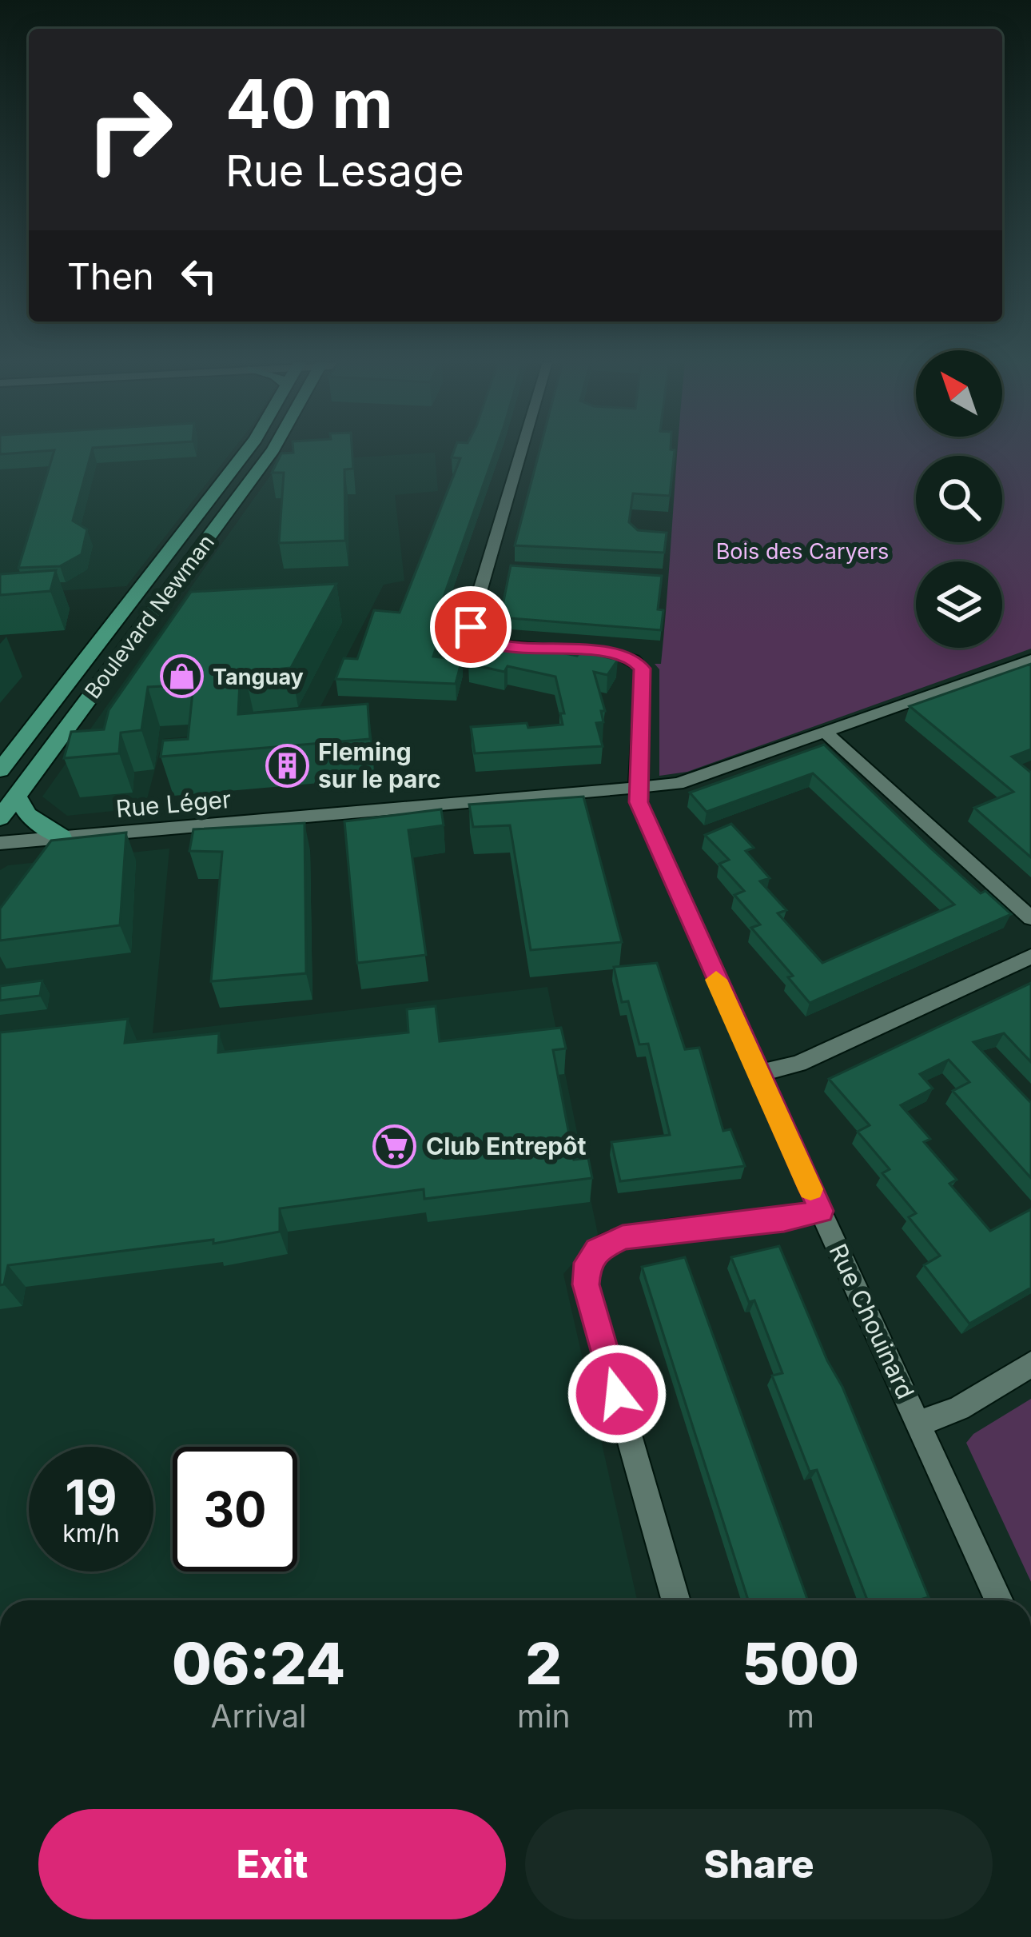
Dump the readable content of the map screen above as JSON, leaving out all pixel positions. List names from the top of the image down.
{
  "streets": {
    "main road": ["Boulevard Newman"],
    "street": ["Rue Léger", "Rue Chouinard"]
  },
  "crossings": [
    ["Rue Léger", "Rue Chouinard"]
  ],
  "parks": ["Bois des Caryers"],
  "places": {
    "shop": ["Tanguay"],
    "building": ["Fleming sur le parc"],
    "supermarket": ["Club Entrepôt"]
  },
  "north": "top left",
  "page": {
    "turn": ["40 m", "Rue Lesage"],
    "then": "Then",
    "speed": "19 km/h",
    "limit": "30",
    "eta": [
      "06:24",
      "Arrival",
      "2",
      "min",
      "500",
      "m"
    ],
    "buttons": ["Exit", "Share"]
  }
}
